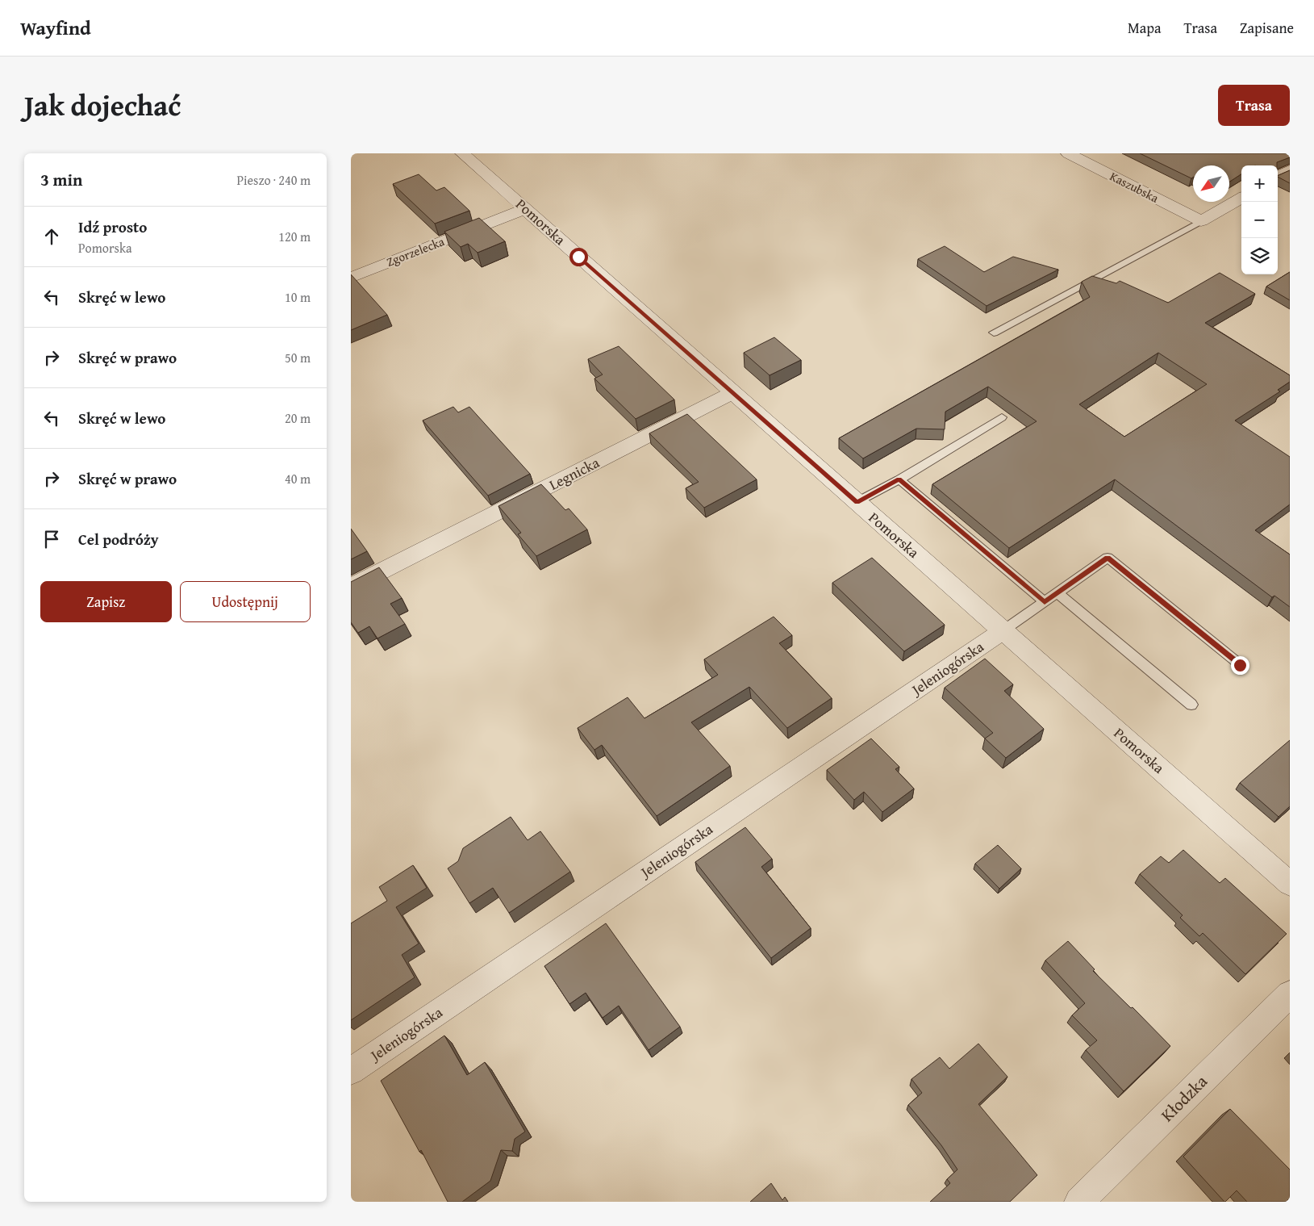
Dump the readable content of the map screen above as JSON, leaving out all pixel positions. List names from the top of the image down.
{
  "streets": {
    "street": [
      "Kaszubska",
      "Pomorska",
      "Zgorzelecka",
      "Legnicka",
      "Jeleniogórska",
      "Kłodzka"
    ]
  },
  "crossings": [
    ["Pomorska", "Zgorzelecka"],
    ["Pomorska", "Legnicka"],
    ["Pomorska", "Jeleniogórska"]
  ],
  "north": "bottom left",
  "page": {
    "header": "Wayfind",
    "nav": ["Mapa", "Trasa", "Zapisane"],
    "title": "Jak dojechać",
    "buttons": [
      "Trasa",
      ["Zapisz", "Udostępnij"]
    ],
    "heading": ["3 min", "Pieszo · 240 m"],
    "map_buttons": ["+", "−"],
    "list": [
      ["Idź prosto", "Pomorska", "120 m"],
      ["Skręć w lewo", "10 m"],
      ["Skręć w prawo", "50 m"],
      ["Skręć w lewo", "20 m"],
      ["Skręć w prawo", "40 m"],
      "Cel podróży"
    ]
  }
}
